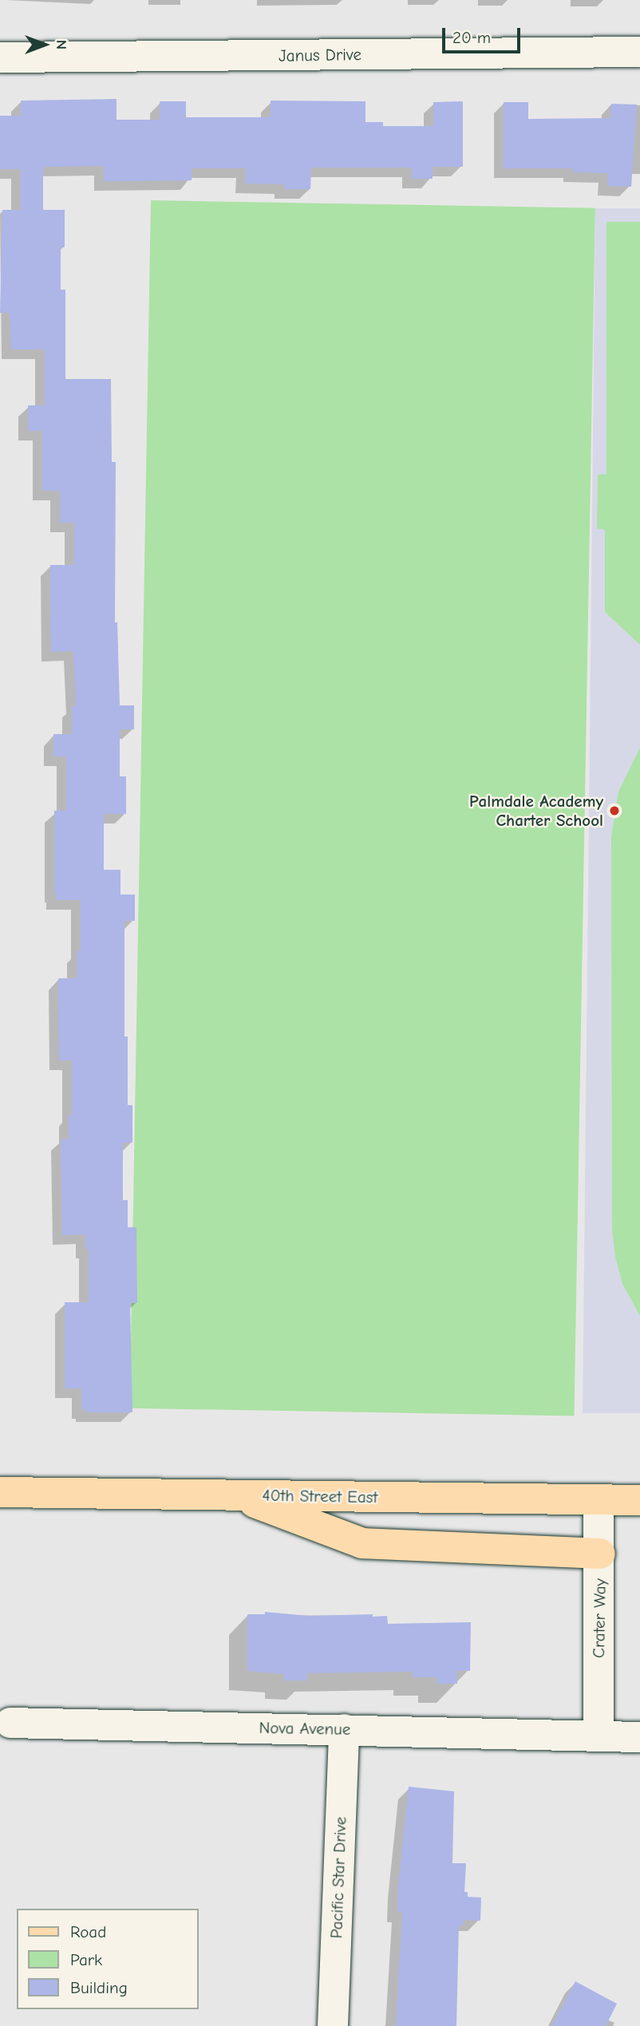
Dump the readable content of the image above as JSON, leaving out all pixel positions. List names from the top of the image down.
{
  "streets": {
    "main road": ["40th Street East"],
    "street": [
      "Janus Drive",
      "Crater Way",
      "Nova Avenue",
      "Pacific Star Drive"
    ]
  },
  "crossings": [
    ["40th Street East", "Crater Way"],
    ["Crater Way", "Nova Avenue"],
    ["Nova Avenue", "Pacific Star Drive"]
  ],
  "places": ["Palmdale Academy Charter School"],
  "legend": ["Road", "Park", "Building"],
  "scale_bar": "20 m",
  "north": "right"
}
